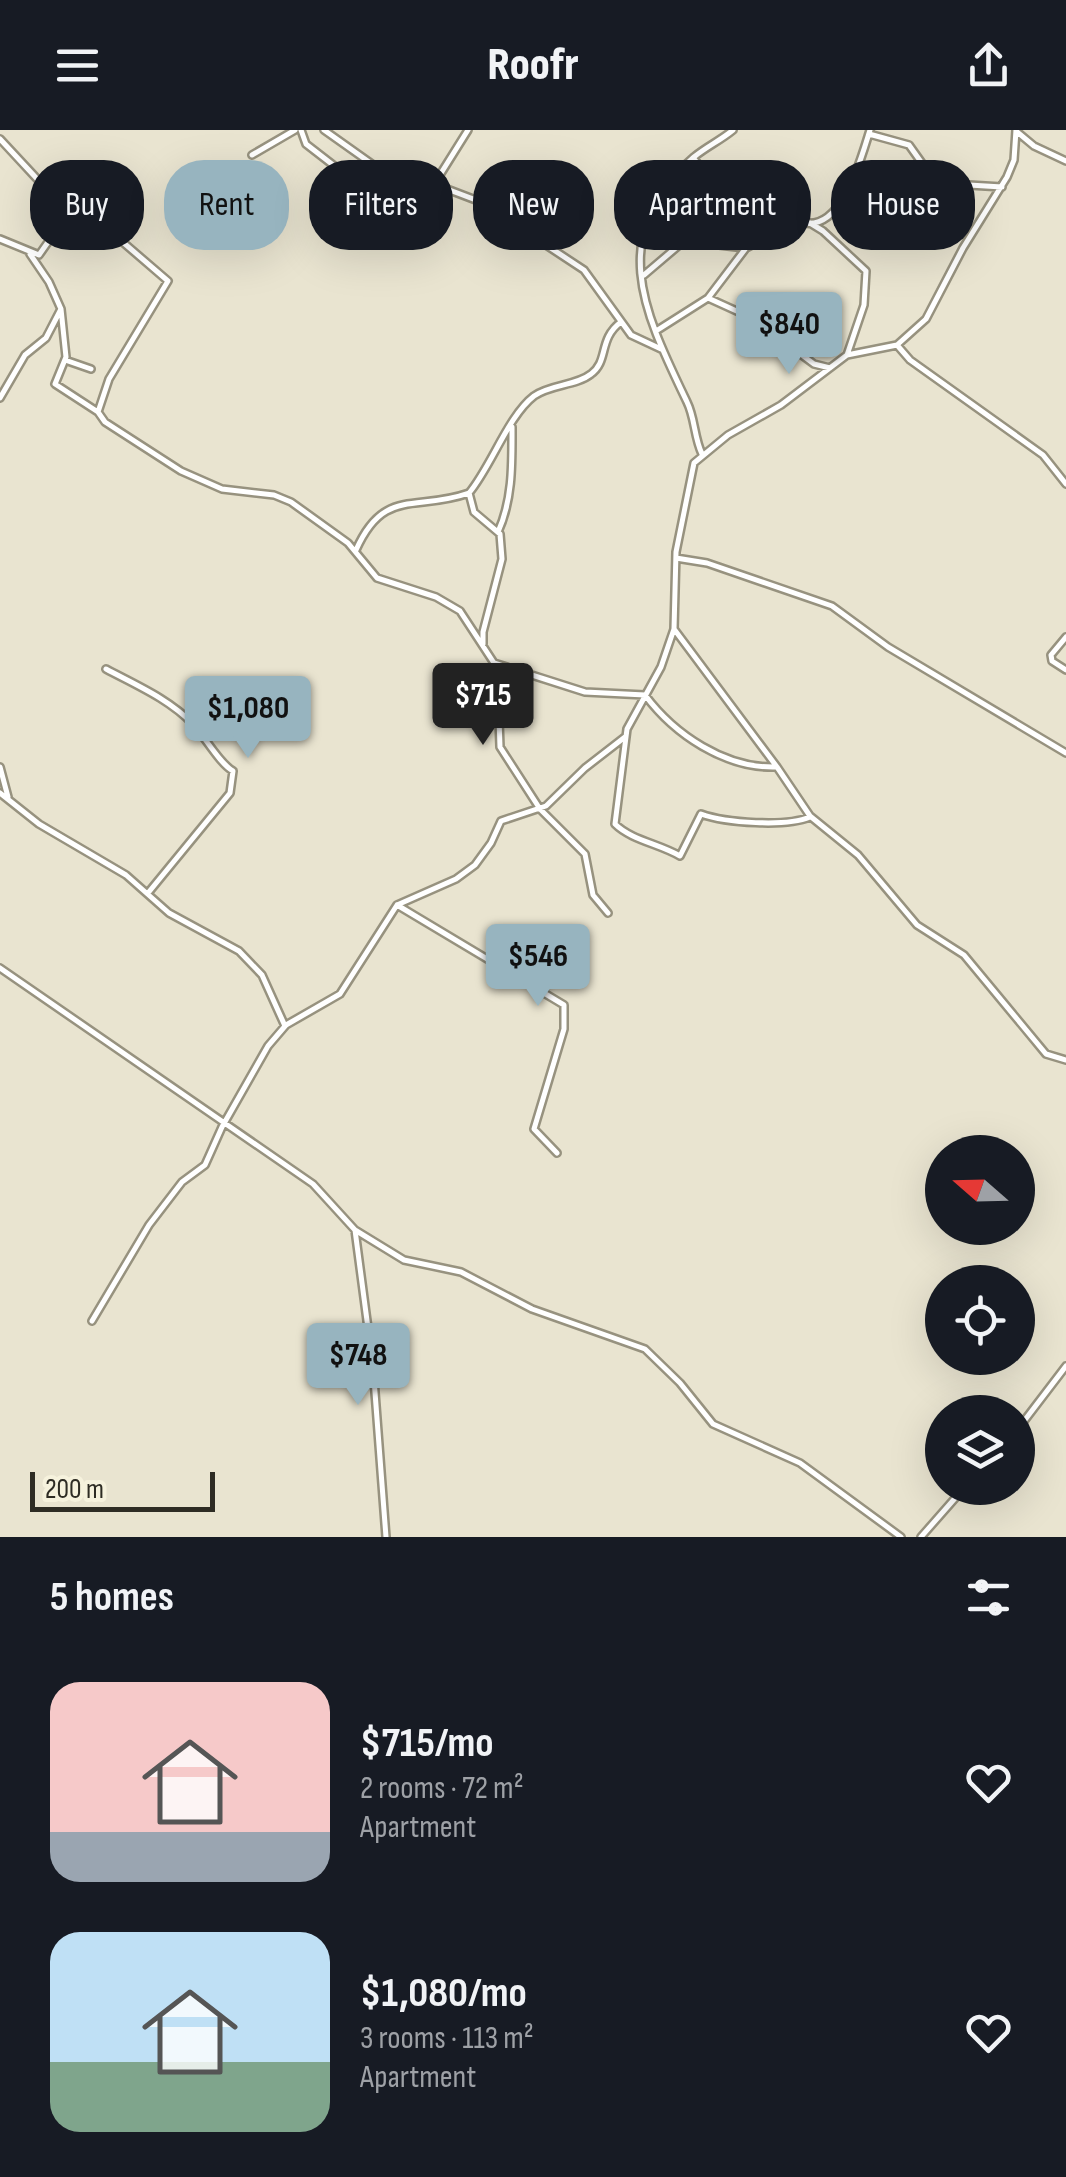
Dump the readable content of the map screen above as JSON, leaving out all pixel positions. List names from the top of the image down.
{
  "scale_bar": "200 m",
  "north": "left",
  "page": {
    "header": "Roofr",
    "chip": [
      "Buy",
      "Rent",
      "Filters",
      "New",
      "Apartment",
      "House"
    ],
    "price": [
      "$840",
      "$715",
      "$1,080",
      "$546",
      "$748"
    ],
    "scale": "200 m",
    "heading": "5 homes",
    "list": [
      {
        "name": "$715/mo",
        "note": "2 rooms · 72 m² · Apartment"
      },
      {
        "name": "$1,080/mo",
        "note": "3 rooms · 113 m² · Apartment"
      }
    ]
  }
}
